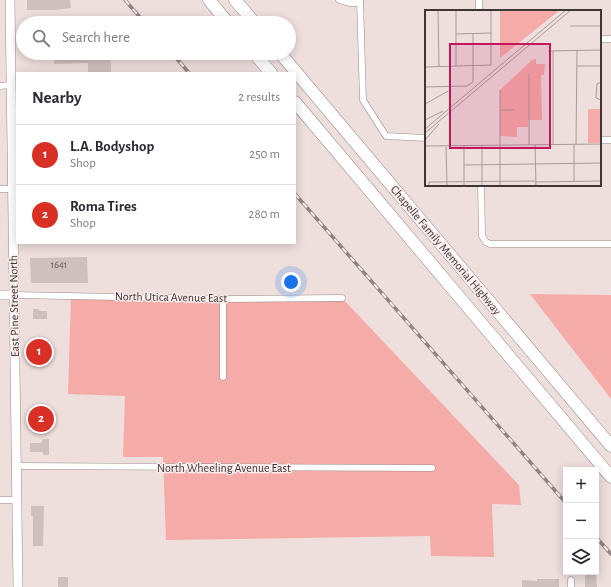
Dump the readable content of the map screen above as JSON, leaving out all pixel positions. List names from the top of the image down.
{
  "streets": {
    "highway": ["Chapelle Family Memorial Highway"],
    "main road": ["North Utica Avenue East", "East Pine Street North"],
    "street": ["North Wheeling Avenue East"]
  },
  "crossings": [
    ["North Utica Avenue East", "East Pine Street North"],
    ["East Pine Street North", "North Wheeling Avenue East"]
  ],
  "house_numbers": ["1641"],
  "page": {
    "search": "Search here",
    "heading": ["Nearby", "2 results"],
    "list": [
      {
        "mark": "1",
        "name": "L.A. Bodyshop",
        "note": "Shop",
        "value": "250 m"
      },
      {
        "mark": "2",
        "name": "Roma Tires",
        "note": "Shop",
        "value": "280 m"
      }
    ],
    "pins": ["1", "2"],
    "map_buttons": ["+", "−"]
  }
}
